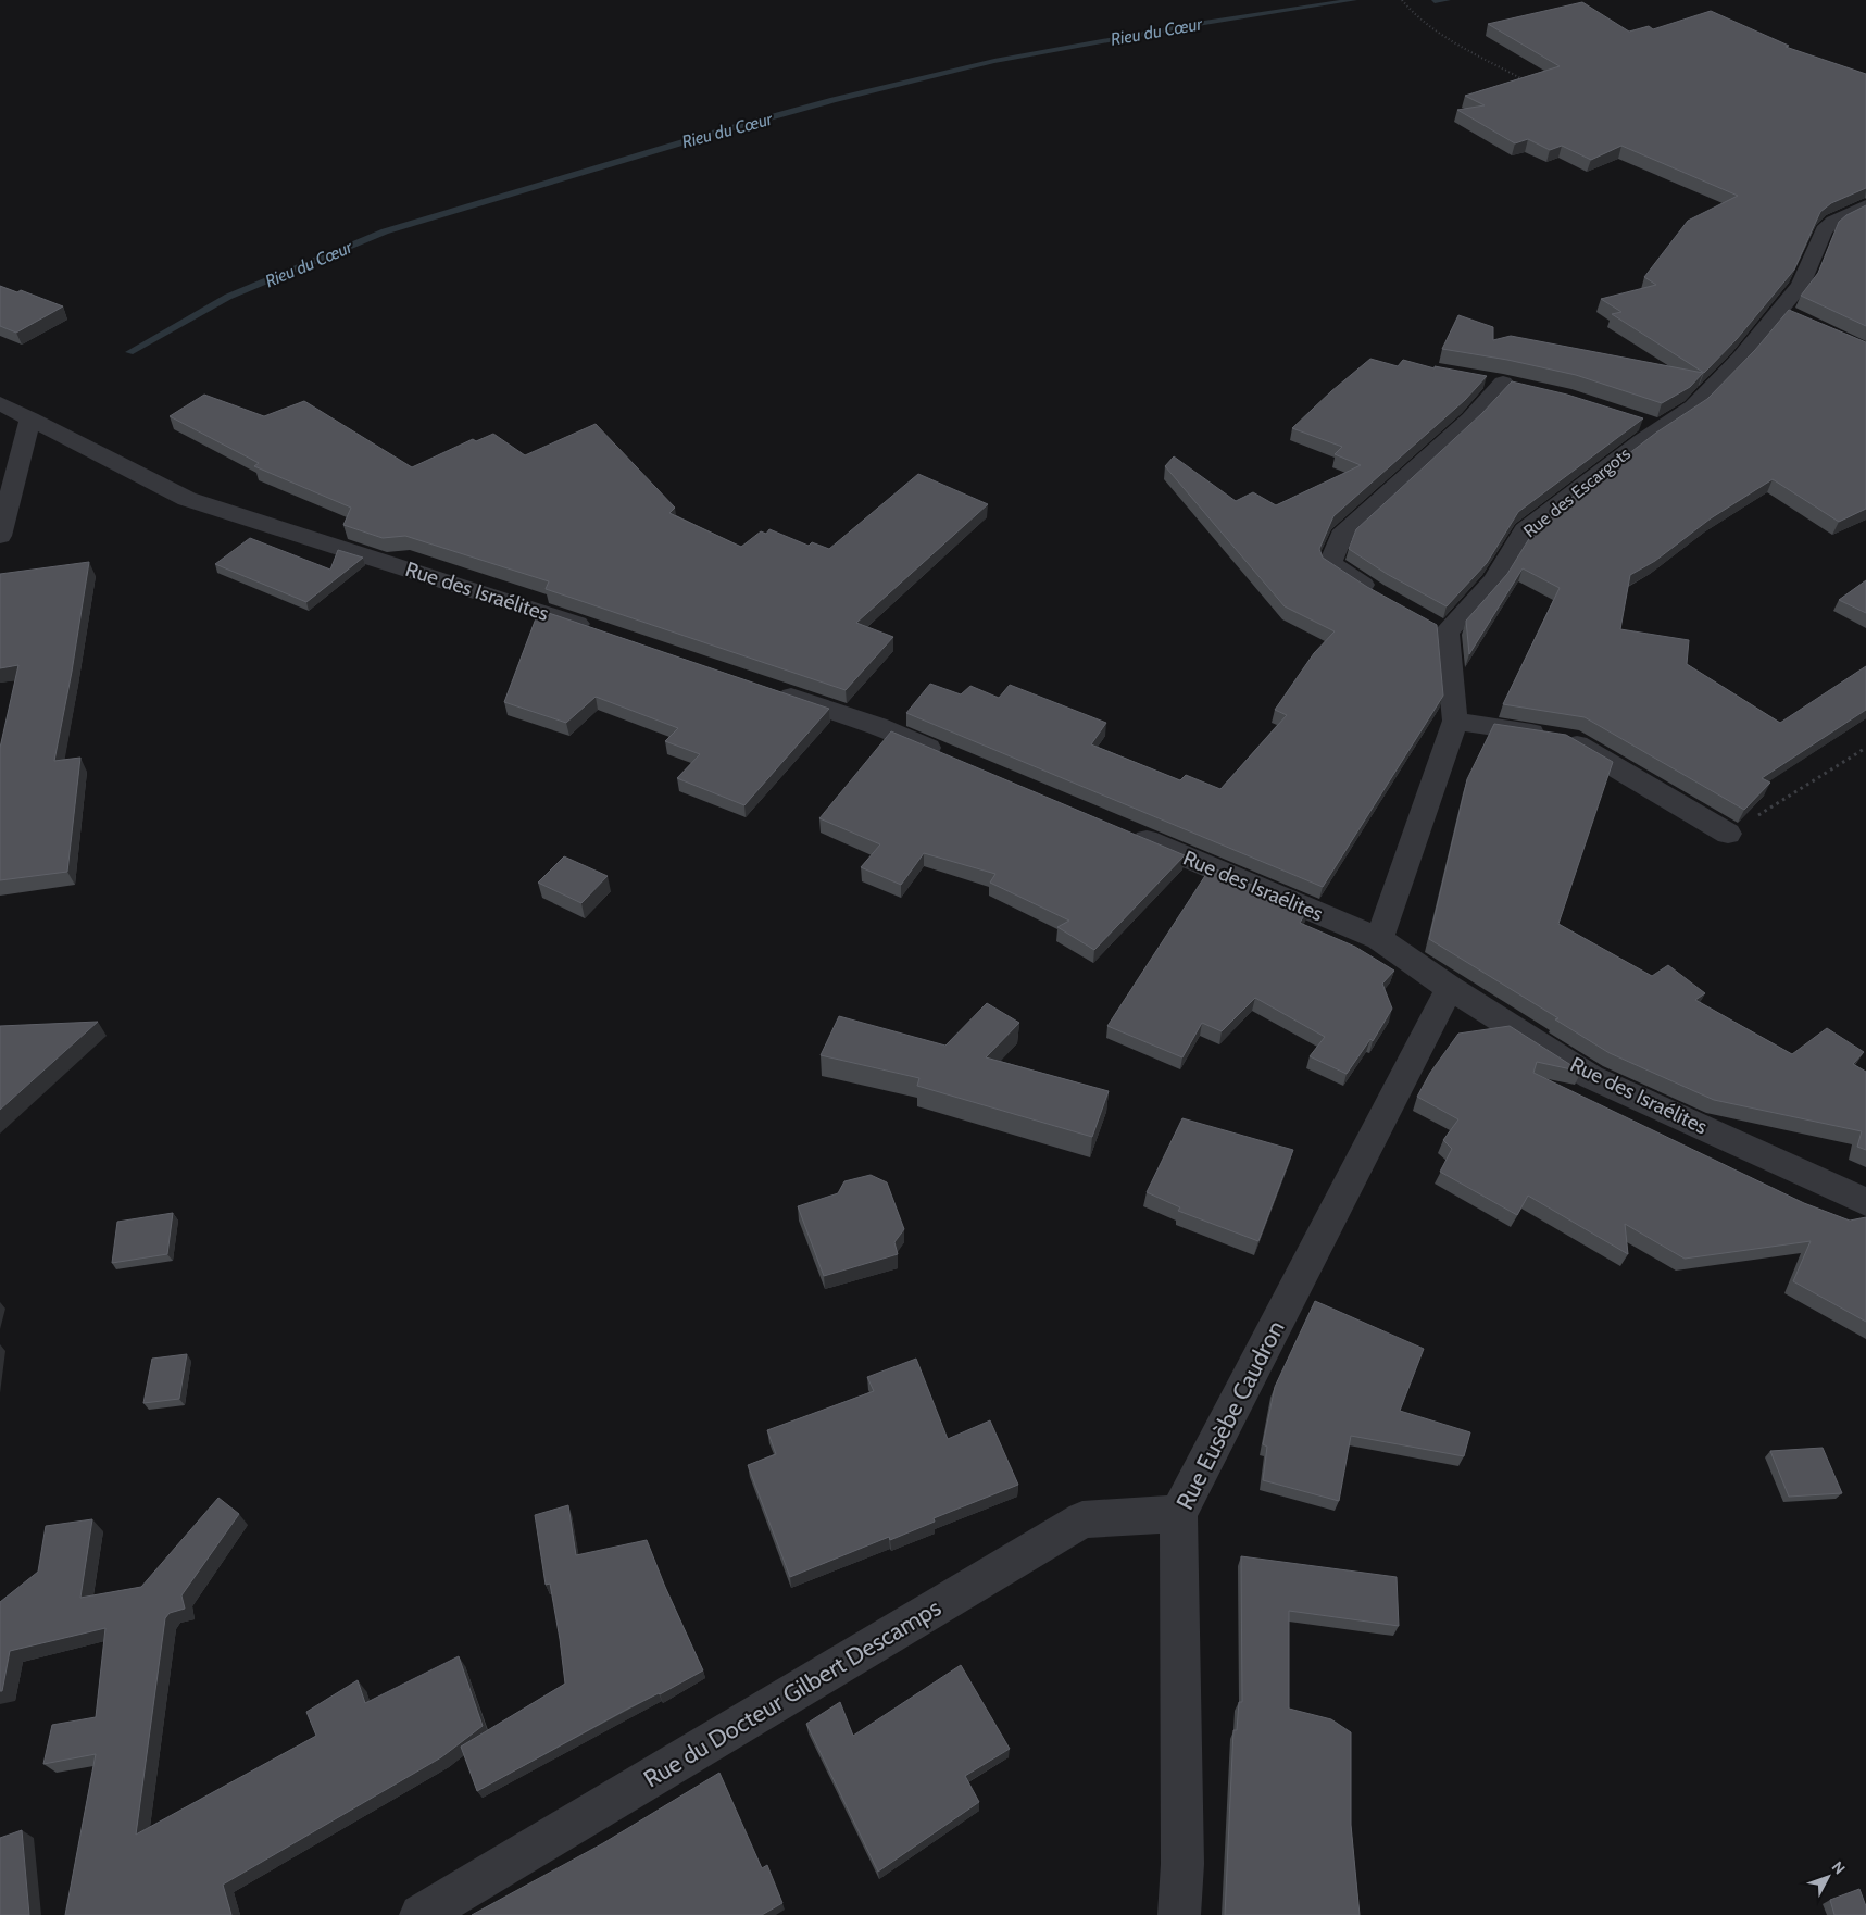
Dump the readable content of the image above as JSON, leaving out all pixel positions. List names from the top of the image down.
{
  "streets": {
    "street": [
      "Rue des Escargots",
      "Rue des Israélites",
      "Rue Eusèbe Caudron",
      "Rue du Docteur Gilbert Descamps"
    ]
  },
  "crossings": [
    ["Rue des Escargots", "Rue des Israélites"],
    ["Rue des Israélites", "Rue Eusèbe Caudron"],
    ["Rue Eusèbe Caudron", "Rue du Docteur Gilbert Descamps"]
  ],
  "water": ["Rieu du Cœur"],
  "north": "top right"
}
